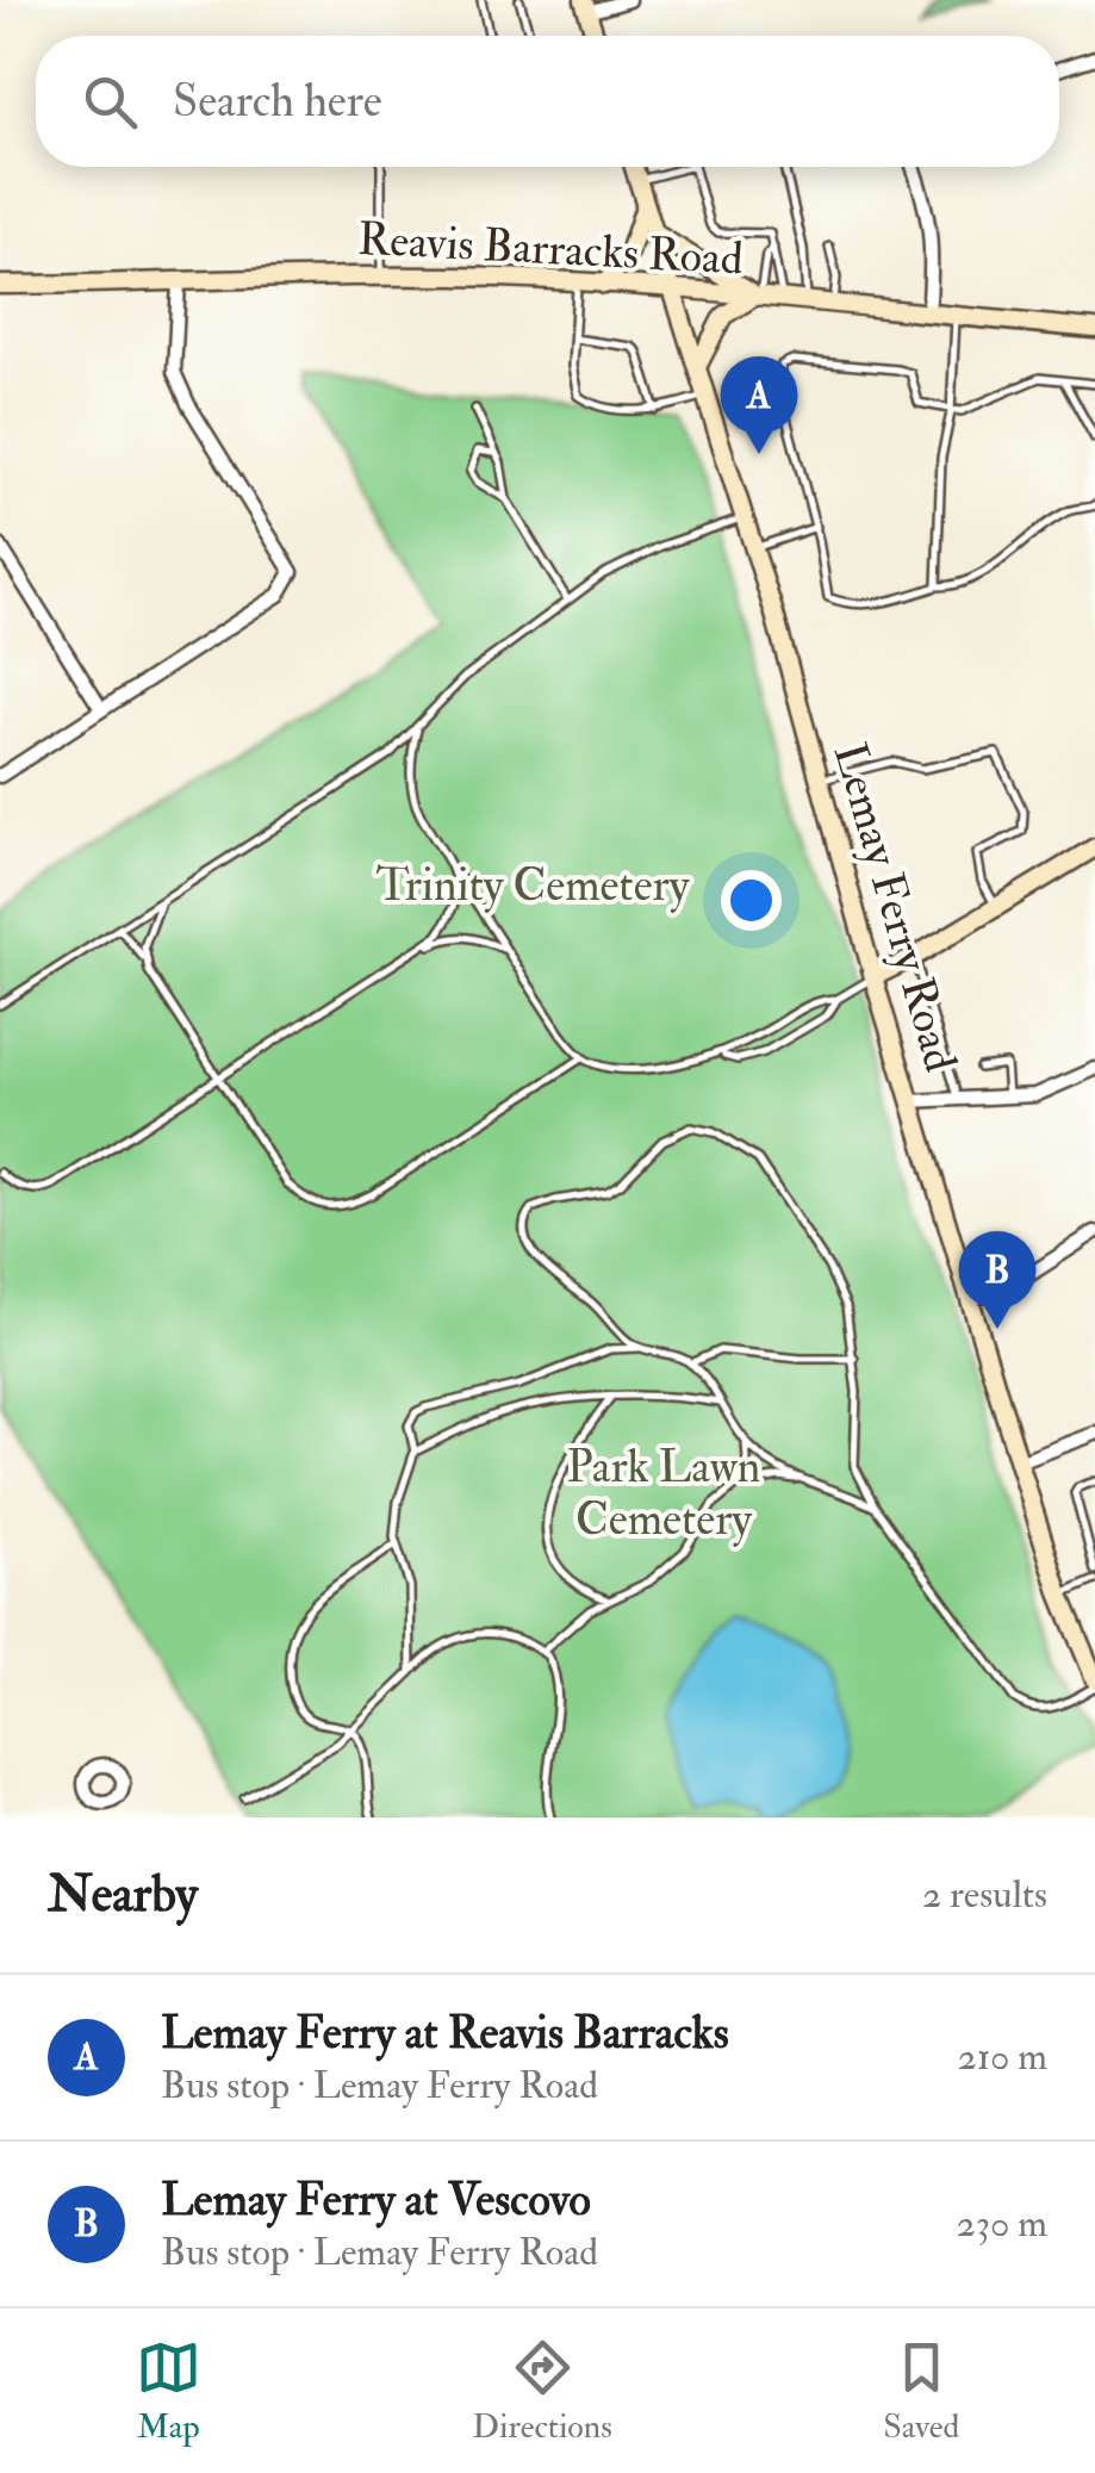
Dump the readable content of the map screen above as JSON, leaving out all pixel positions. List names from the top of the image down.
{
  "streets": {
    "main road": ["Reavis Barracks Road", "Lemay Ferry Road"]
  },
  "crossings": [
    ["Reavis Barracks Road", "Lemay Ferry Road"]
  ],
  "parks": ["Trinity Cemetery", "Park Lawn Cemetery"],
  "page": {
    "search": "Search here",
    "pins": ["A", "B"],
    "heading": ["Nearby", "2 results"],
    "list": [
      {
        "mark": "A",
        "name": "Lemay Ferry at Reavis Barracks",
        "note": "Bus stop · Lemay Ferry Road",
        "value": "210 m"
      },
      {
        "mark": "B",
        "name": "Lemay Ferry at Vescovo",
        "note": "Bus stop · Lemay Ferry Road",
        "value": "230 m"
      }
    ],
    "nav": ["Map", "Directions", "Saved"]
  }
}
